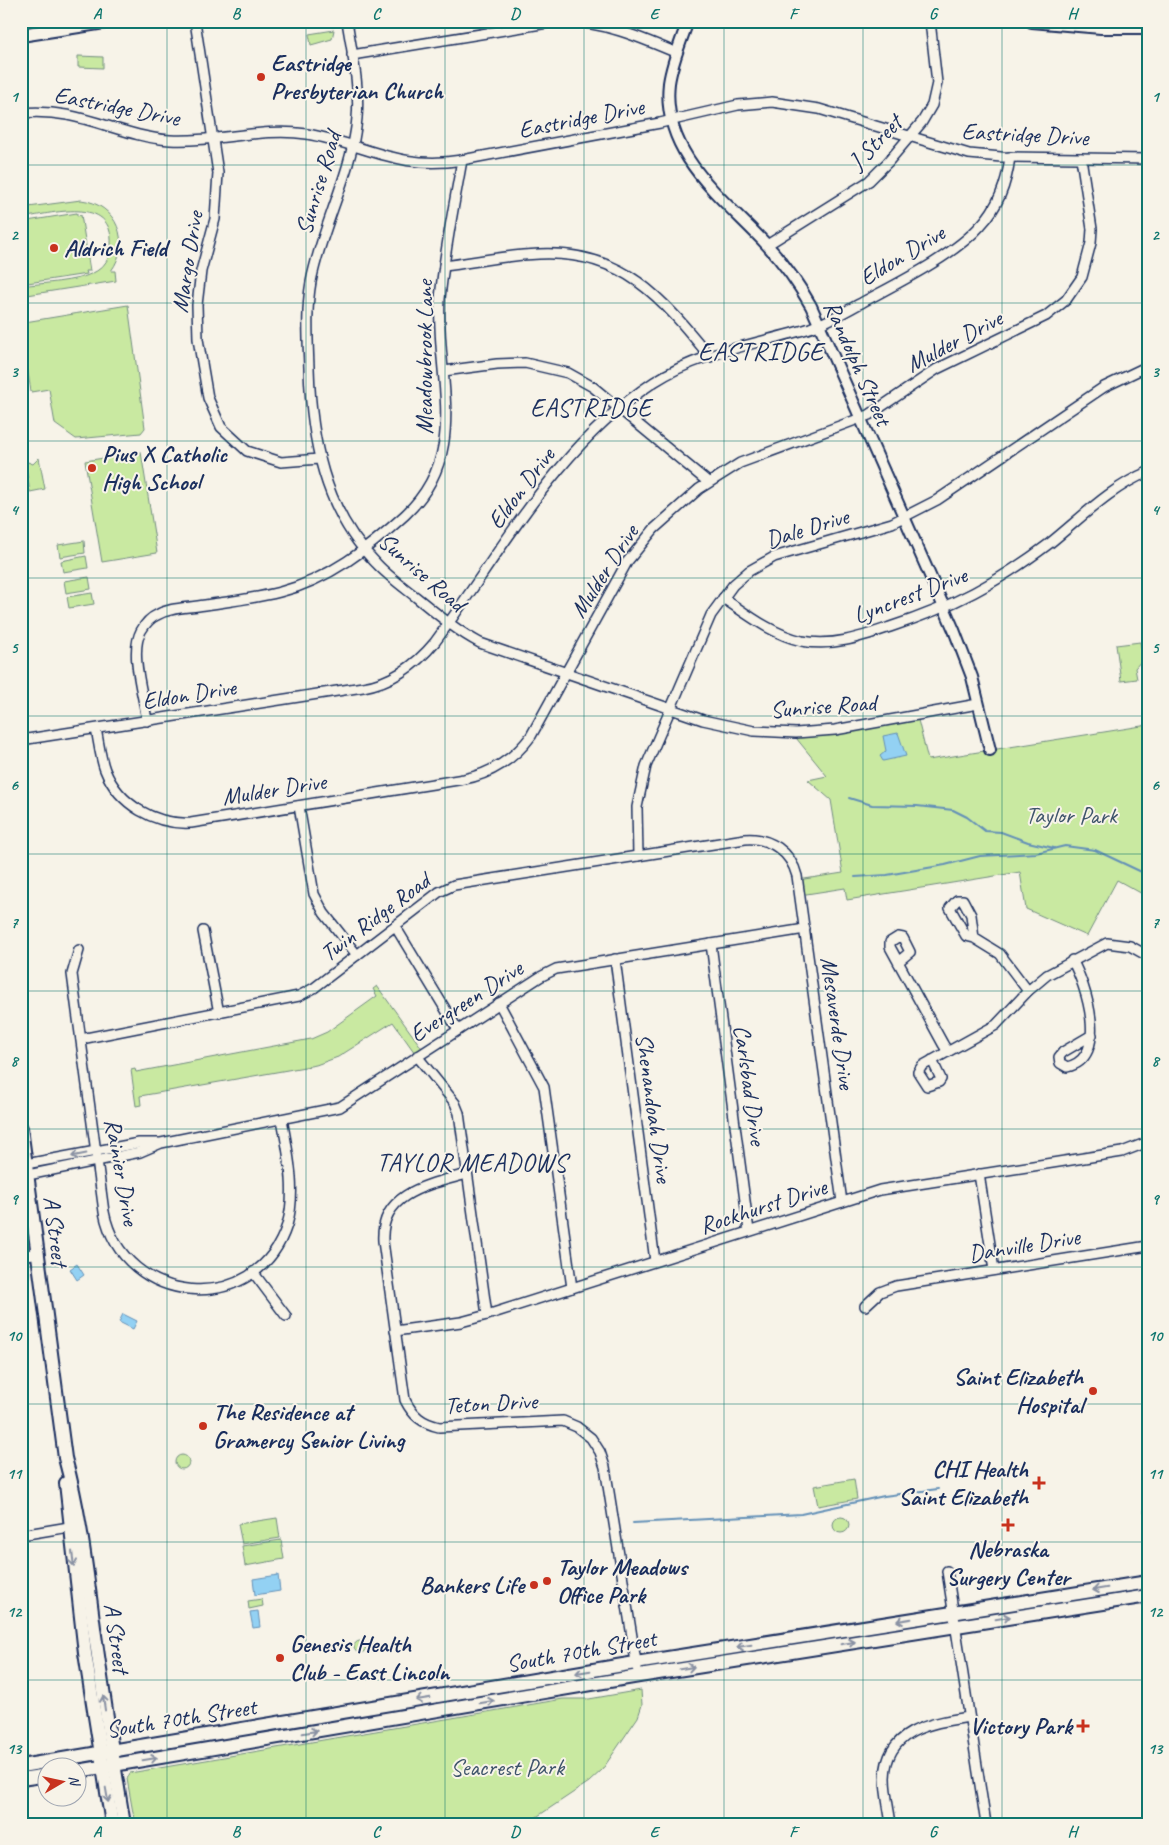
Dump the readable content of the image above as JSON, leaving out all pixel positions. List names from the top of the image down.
{
  "streets": {
    "main road": ["A Street", "South 70th Street"],
    "street": [
      "Eastridge Drive",
      "J Street",
      "Sunrise Road",
      "Eldon Drive",
      "Margo Drive",
      "Mulder Drive",
      "Meadowbrook Lane",
      "Randolph Street",
      "Dale Drive",
      "Lyncrest Drive",
      "Twin Ridge Road",
      "Evergreen Drive",
      "Mesaverde Drive",
      "Carlsbad Drive",
      "Shenandoah Drive",
      "Rainier Drive",
      "Rockhurst Drive",
      "Danville Drive",
      "Teton Drive"
    ]
  },
  "crossings": [
    ["Eastridge Drive", "J Street"],
    ["Eastridge Drive", "Sunrise Road"],
    ["Eastridge Drive", "Eldon Drive"],
    ["Eastridge Drive", "Margo Drive"],
    ["Eastridge Drive", "Mulder Drive"],
    ["Eastridge Drive", "Meadowbrook Lane"],
    ["Eastridge Drive", "Randolph Street"],
    ["J Street", "Randolph Street"],
    ["Sunrise Road", "Eldon Drive"],
    ["Sunrise Road", "Margo Drive"],
    ["Sunrise Road", "Mulder Drive"],
    ["Sunrise Road", "Meadowbrook Lane"],
    ["Sunrise Road", "Randolph Street"],
    ["Sunrise Road", "Dale Drive"],
    ["Eldon Drive", "Mulder Drive"],
    ["Eldon Drive", "Meadowbrook Lane"],
    ["Eldon Drive", "Randolph Street"],
    ["Mulder Drive", "Randolph Street"],
    ["Randolph Street", "Dale Drive"],
    ["Randolph Street", "Lyncrest Drive"],
    ["Dale Drive", "Lyncrest Drive"],
    ["Dale Drive", "Twin Ridge Road"],
    ["Twin Ridge Road", "Mesaverde Drive"],
    ["Twin Ridge Road", "Rainier Drive"],
    ["Evergreen Drive", "Mesaverde Drive"],
    ["Evergreen Drive", "Carlsbad Drive"],
    ["Evergreen Drive", "Shenandoah Drive"],
    ["Evergreen Drive", "Rainier Drive"],
    ["Evergreen Drive", "A Street"],
    ["Mesaverde Drive", "Rockhurst Drive"],
    ["Carlsbad Drive", "Rockhurst Drive"],
    ["Shenandoah Drive", "Rockhurst Drive"],
    ["Rockhurst Drive", "Teton Drive"],
    ["A Street", "South 70th Street"],
    ["Teton Drive", "South 70th Street"]
  ],
  "districts": ["EASTRIDGE", "EASTRIDGE", "TAYLOR MEADOWS"],
  "parks": ["Taylor Park", "Seacrest Park"],
  "places": {
    "other": [
      "Eastridge Presbyterian Church",
      "Aldrich Field",
      "Pius X Catholic High School",
      "Saint Elizabeth Hospital",
      "The Residence at Gramercy Senior Living",
      "Taylor Meadows Office Park",
      "Bankers Life",
      "Genesis Health Club - East Lincoln"
    ],
    "health": ["CHI Health Saint Elizabeth", "Nebraska Surgery Center", "Victory Park"]
  },
  "north": "right",
  "grid": {
    "columns": [
      "A",
      "B",
      "C",
      "D",
      "E",
      "F",
      "G",
      "H"
    ],
    "rows": [
      "1",
      "2",
      "3",
      "4",
      "5",
      "6",
      "7",
      "8",
      "9",
      "10",
      "11",
      "12",
      "13"
    ]
  }
}
